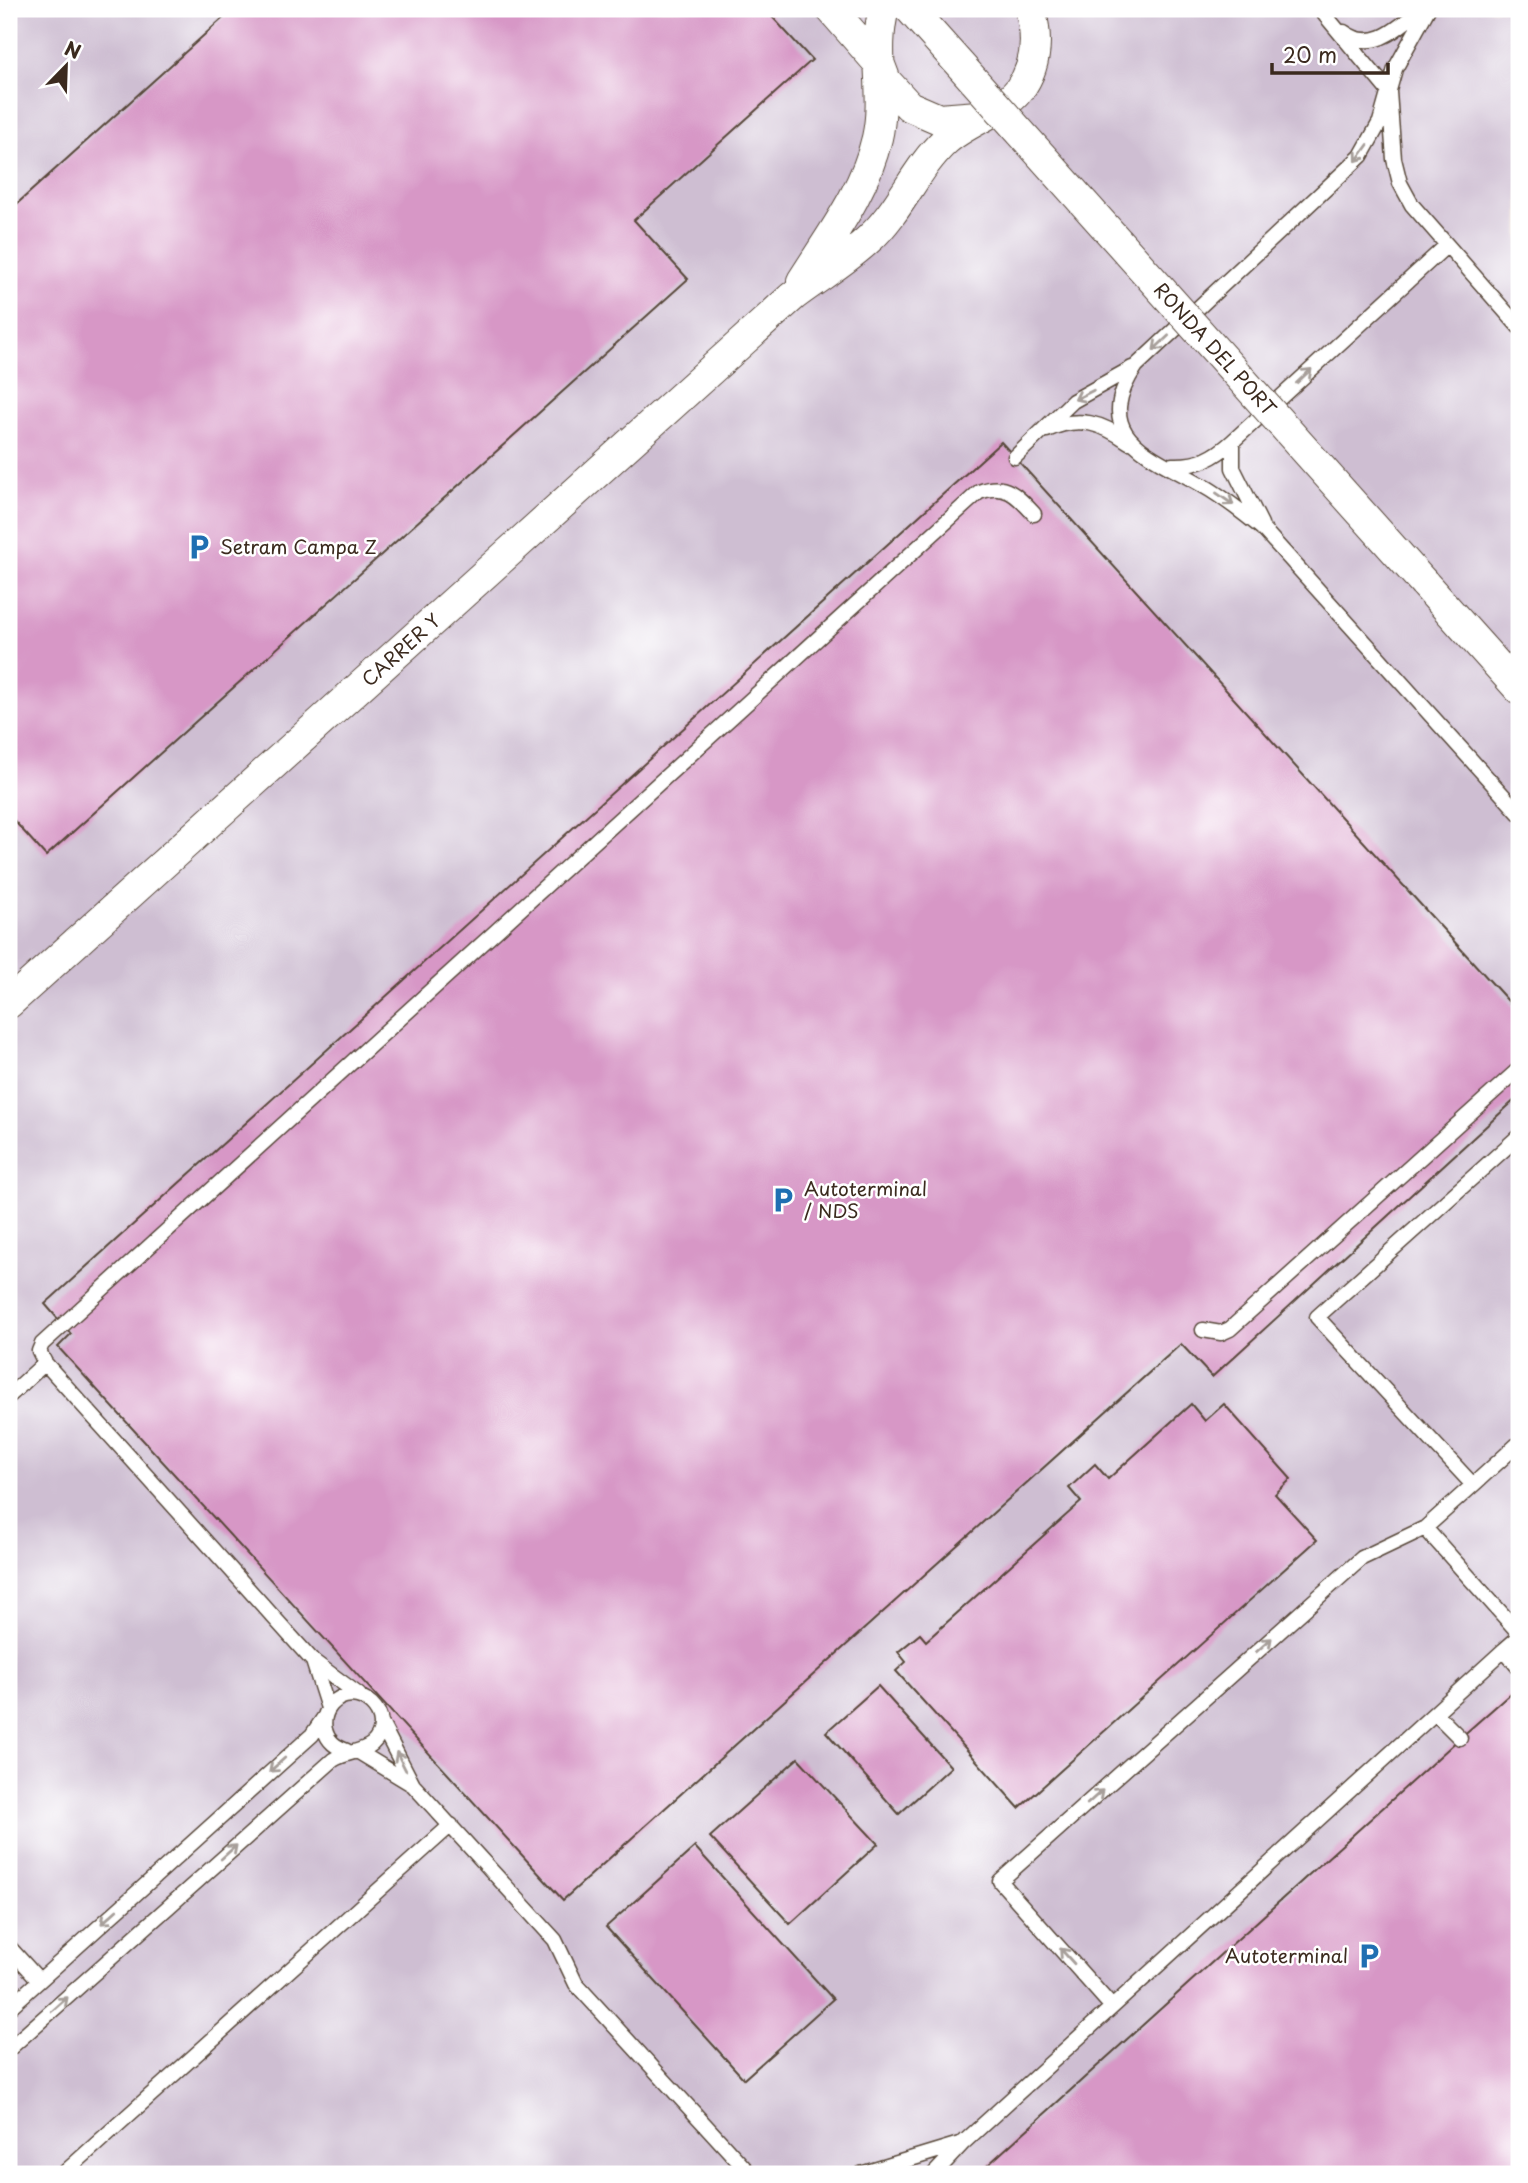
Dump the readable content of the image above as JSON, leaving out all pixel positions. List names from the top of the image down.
{
  "streets": {
    "street": ["RONDA DEL PORT", "CARRER Y"]
  },
  "places": {
    "parking": ["Setram Campa Z", "Autoterminal / NDS", "Autoterminal"]
  },
  "scale_bar": "20 m",
  "north": "top right"
}
